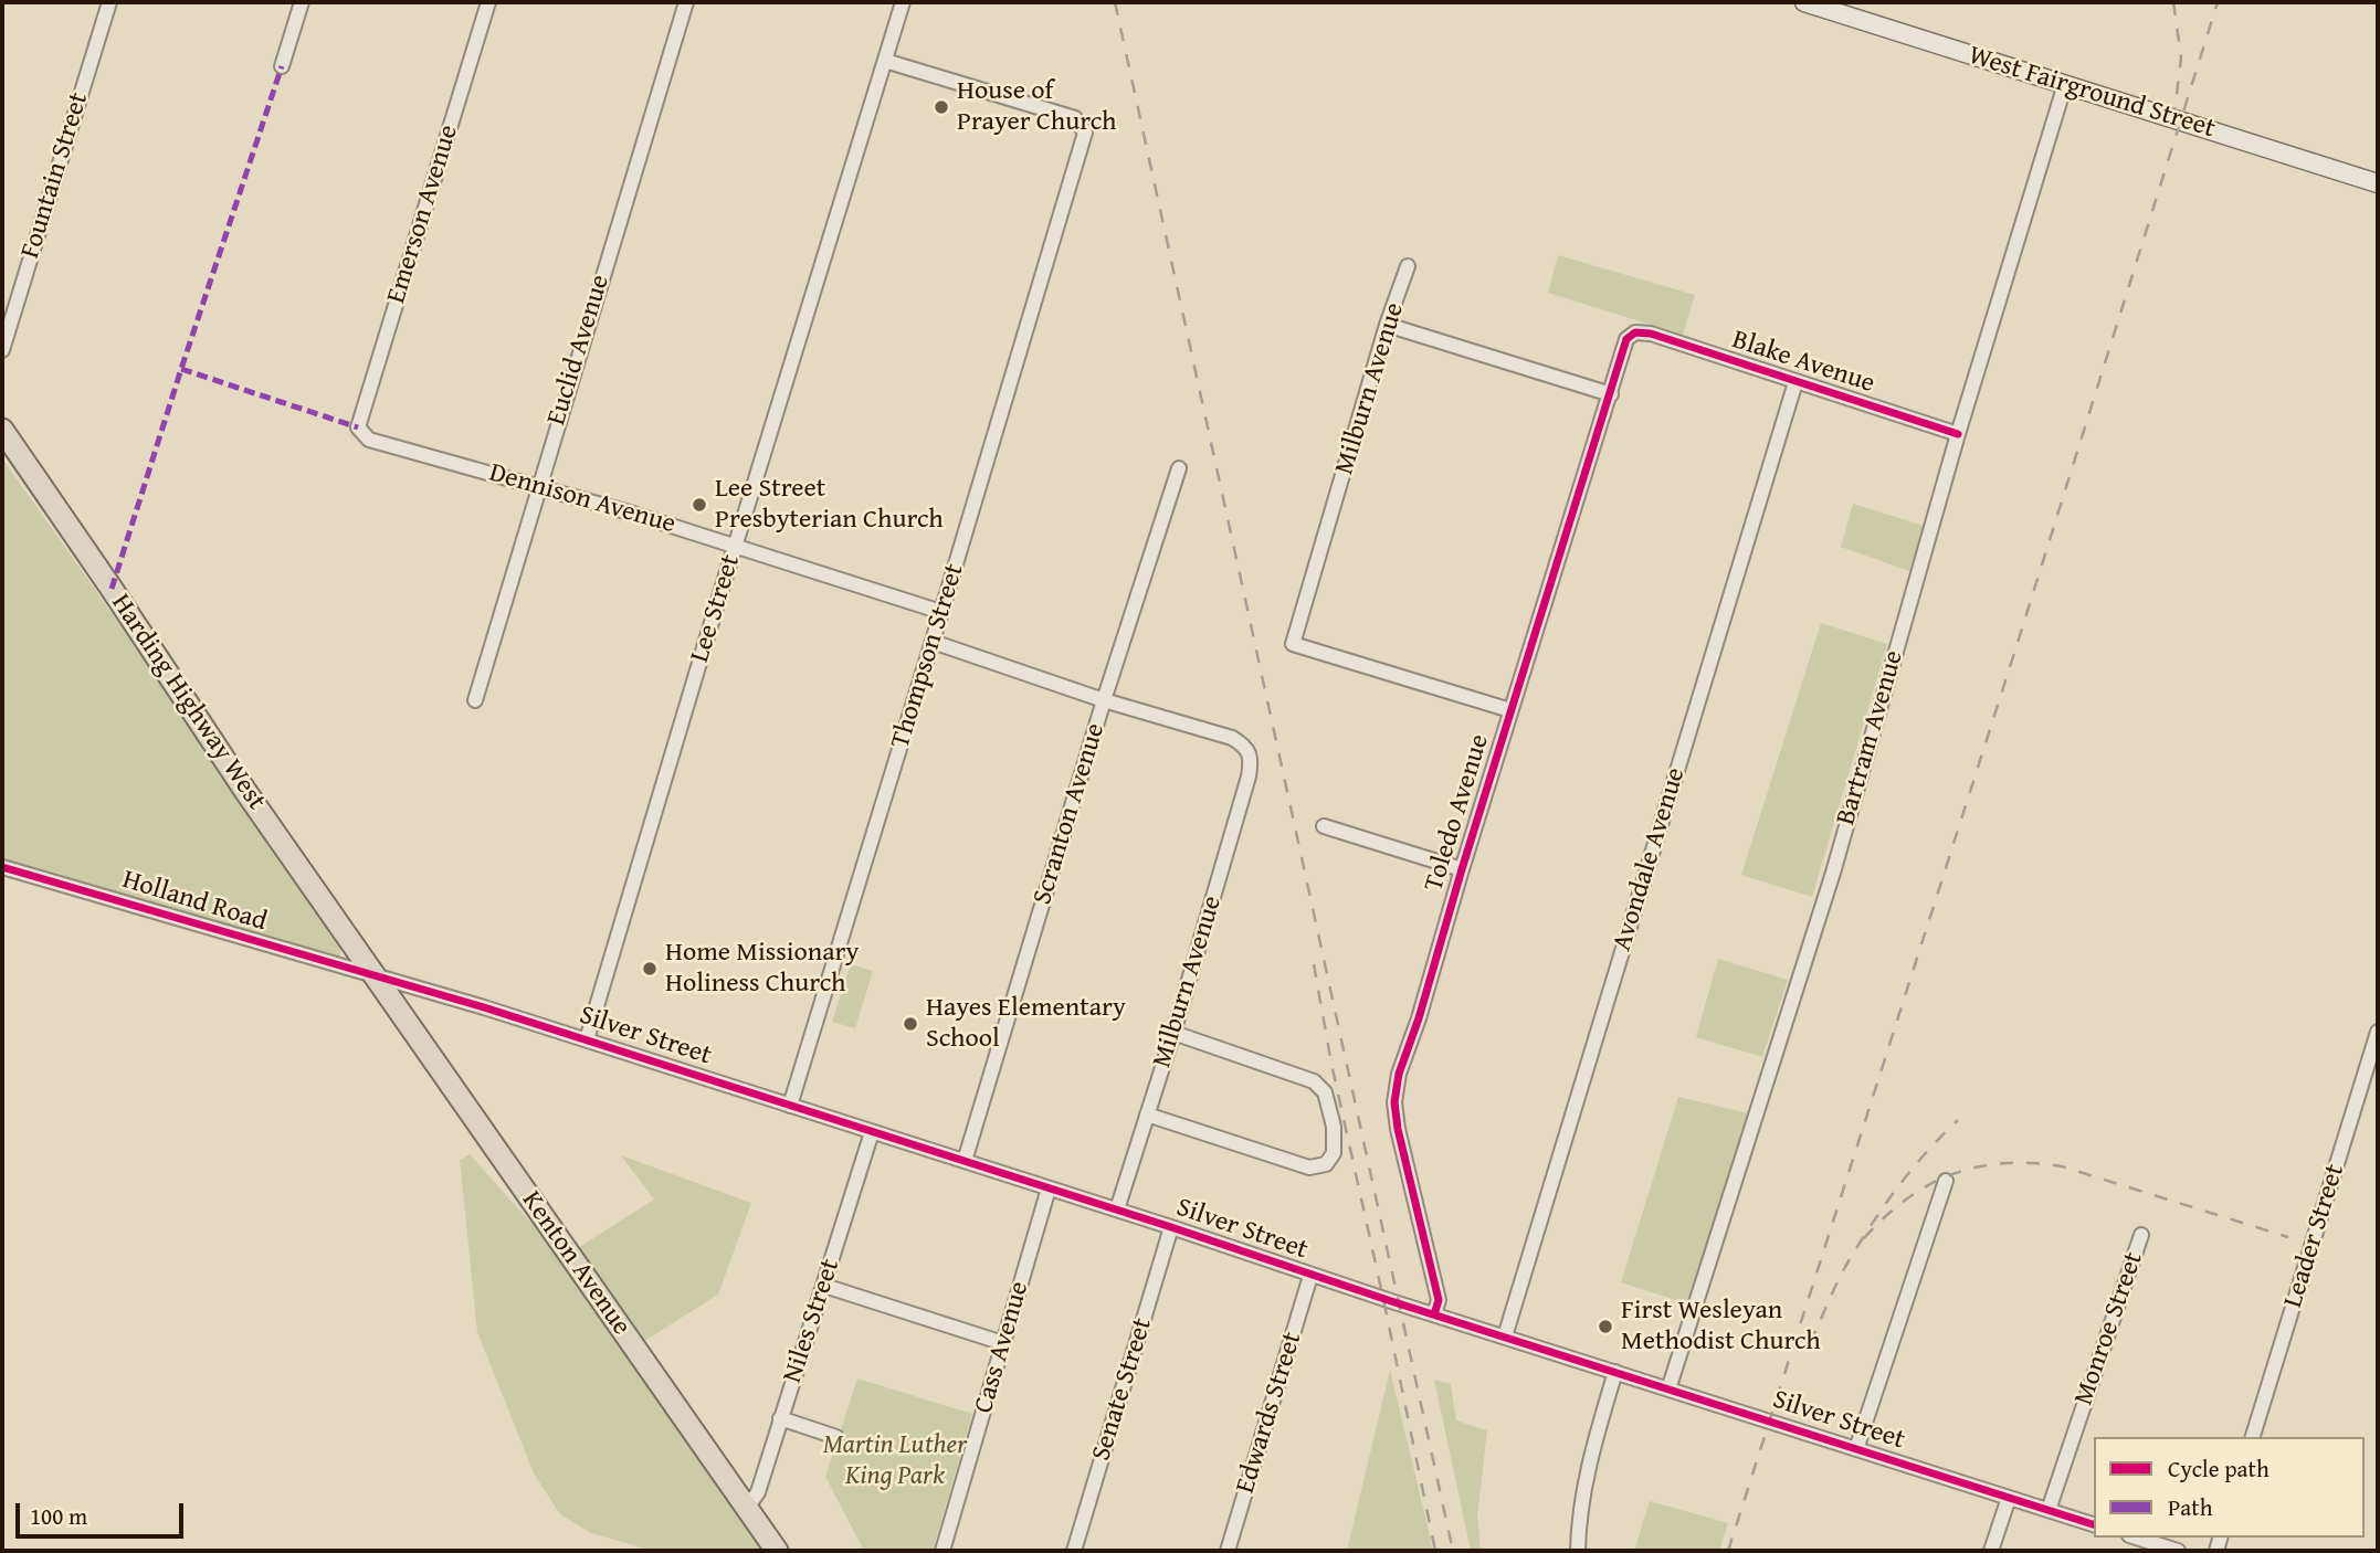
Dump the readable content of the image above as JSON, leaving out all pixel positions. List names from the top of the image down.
{
  "streets": {
    "main road": ["Harding Highway West", "Kenton Avenue"],
    "street": [
      "West Fairground Street",
      "Fountain Street",
      "Emerson Avenue",
      "Euclid Avenue",
      "Blake Avenue",
      "Milburn Avenue",
      "Dennison Avenue",
      "Lee Street",
      "Thompson Street",
      "Bartram Avenue",
      "Toledo Avenue",
      "Scranton Avenue",
      "Avondale Avenue",
      "Holland Road",
      "Silver Street",
      "Leader Street",
      "Niles Street",
      "Monroe Street",
      "Cass Avenue",
      "Senate Street",
      "Edwards Street"
    ]
  },
  "crossings": [
    ["West Fairground Street", "Bartram Avenue"],
    ["Emerson Avenue", "Dennison Avenue"],
    ["Euclid Avenue", "Dennison Avenue"],
    ["Blake Avenue", "Bartram Avenue"],
    ["Blake Avenue", "Toledo Avenue"],
    ["Blake Avenue", "Avondale Avenue"],
    ["Milburn Avenue", "Toledo Avenue"],
    ["Milburn Avenue", "Scranton Avenue"],
    ["Milburn Avenue", "Silver Street"],
    ["Dennison Avenue", "Lee Street"],
    ["Dennison Avenue", "Thompson Street"],
    ["Lee Street", "Thompson Street"],
    ["Lee Street", "Silver Street"],
    ["Thompson Street", "Silver Street"],
    ["Harding Highway West", "Holland Road"],
    ["Harding Highway West", "Silver Street"],
    ["Harding Highway West", "Kenton Avenue"],
    ["Bartram Avenue", "Silver Street"],
    ["Toledo Avenue", "Silver Street"],
    ["Scranton Avenue", "Silver Street"],
    ["Avondale Avenue", "Silver Street"],
    ["Holland Road", "Silver Street"],
    ["Holland Road", "Kenton Avenue"],
    ["Silver Street", "Kenton Avenue"],
    ["Silver Street", "Niles Street"],
    ["Silver Street", "Monroe Street"],
    ["Silver Street", "Cass Avenue"],
    ["Silver Street", "Senate Street"],
    ["Silver Street", "Edwards Street"],
    ["Kenton Avenue", "Niles Street"]
  ],
  "parks": ["Martin Luther King Park"],
  "places": [
    "House of Prayer Church",
    "Lee Street Presbyterian Church",
    "Home Missionary Holiness Church",
    "Hayes Elementary School",
    "First Wesleyan Methodist Church"
  ],
  "legend": ["Cycle path", "Path"],
  "scale_bar": "100 m"
}
